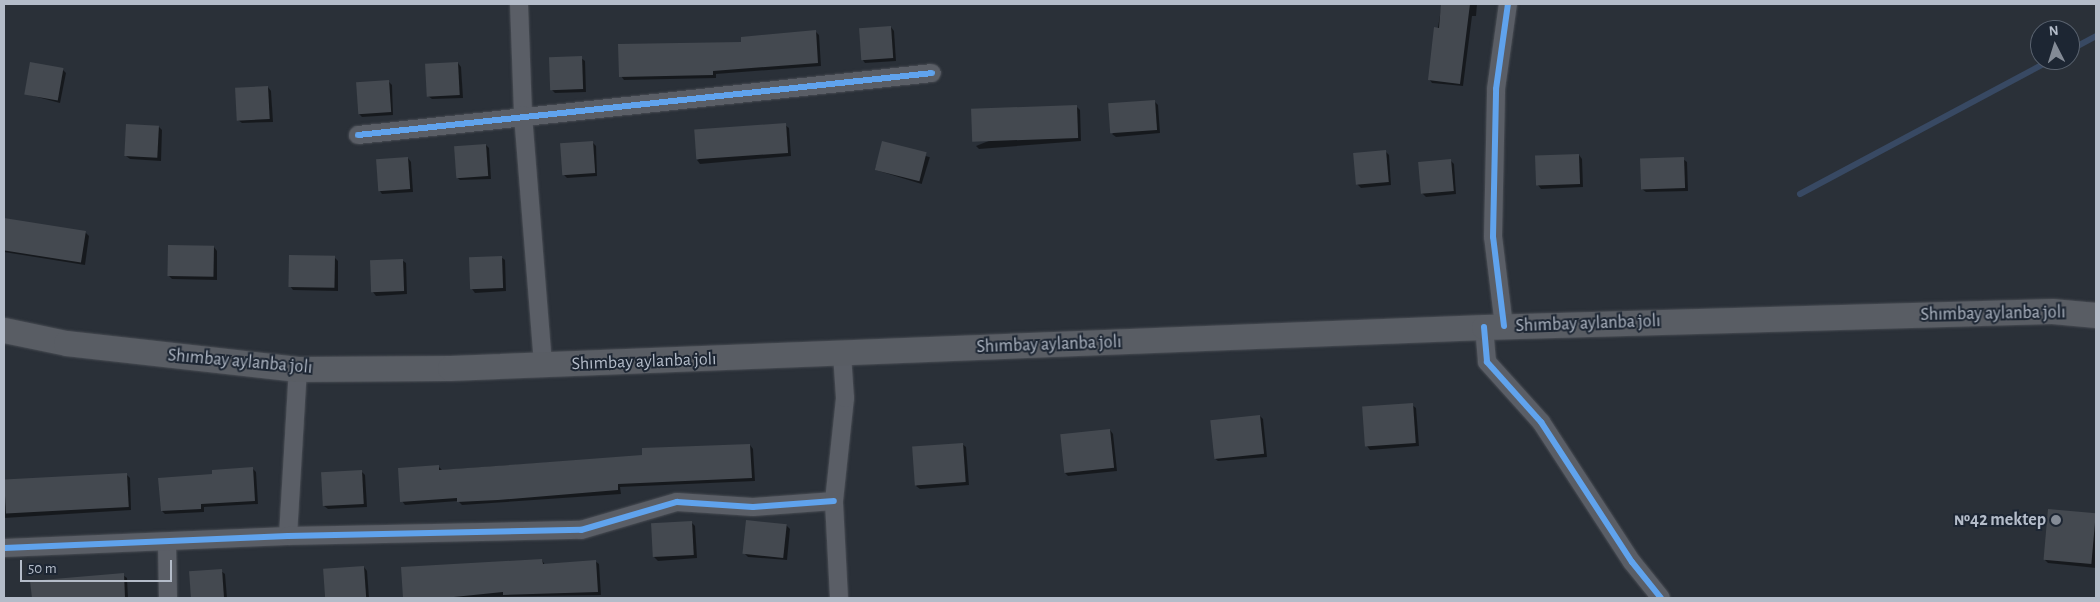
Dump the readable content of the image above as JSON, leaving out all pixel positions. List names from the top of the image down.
{
  "streets": {
    "main road": ["Shımbay aylanba jolı"]
  },
  "places": ["№42 mektep"],
  "scale_bar": "50 m",
  "north": "top"
}
